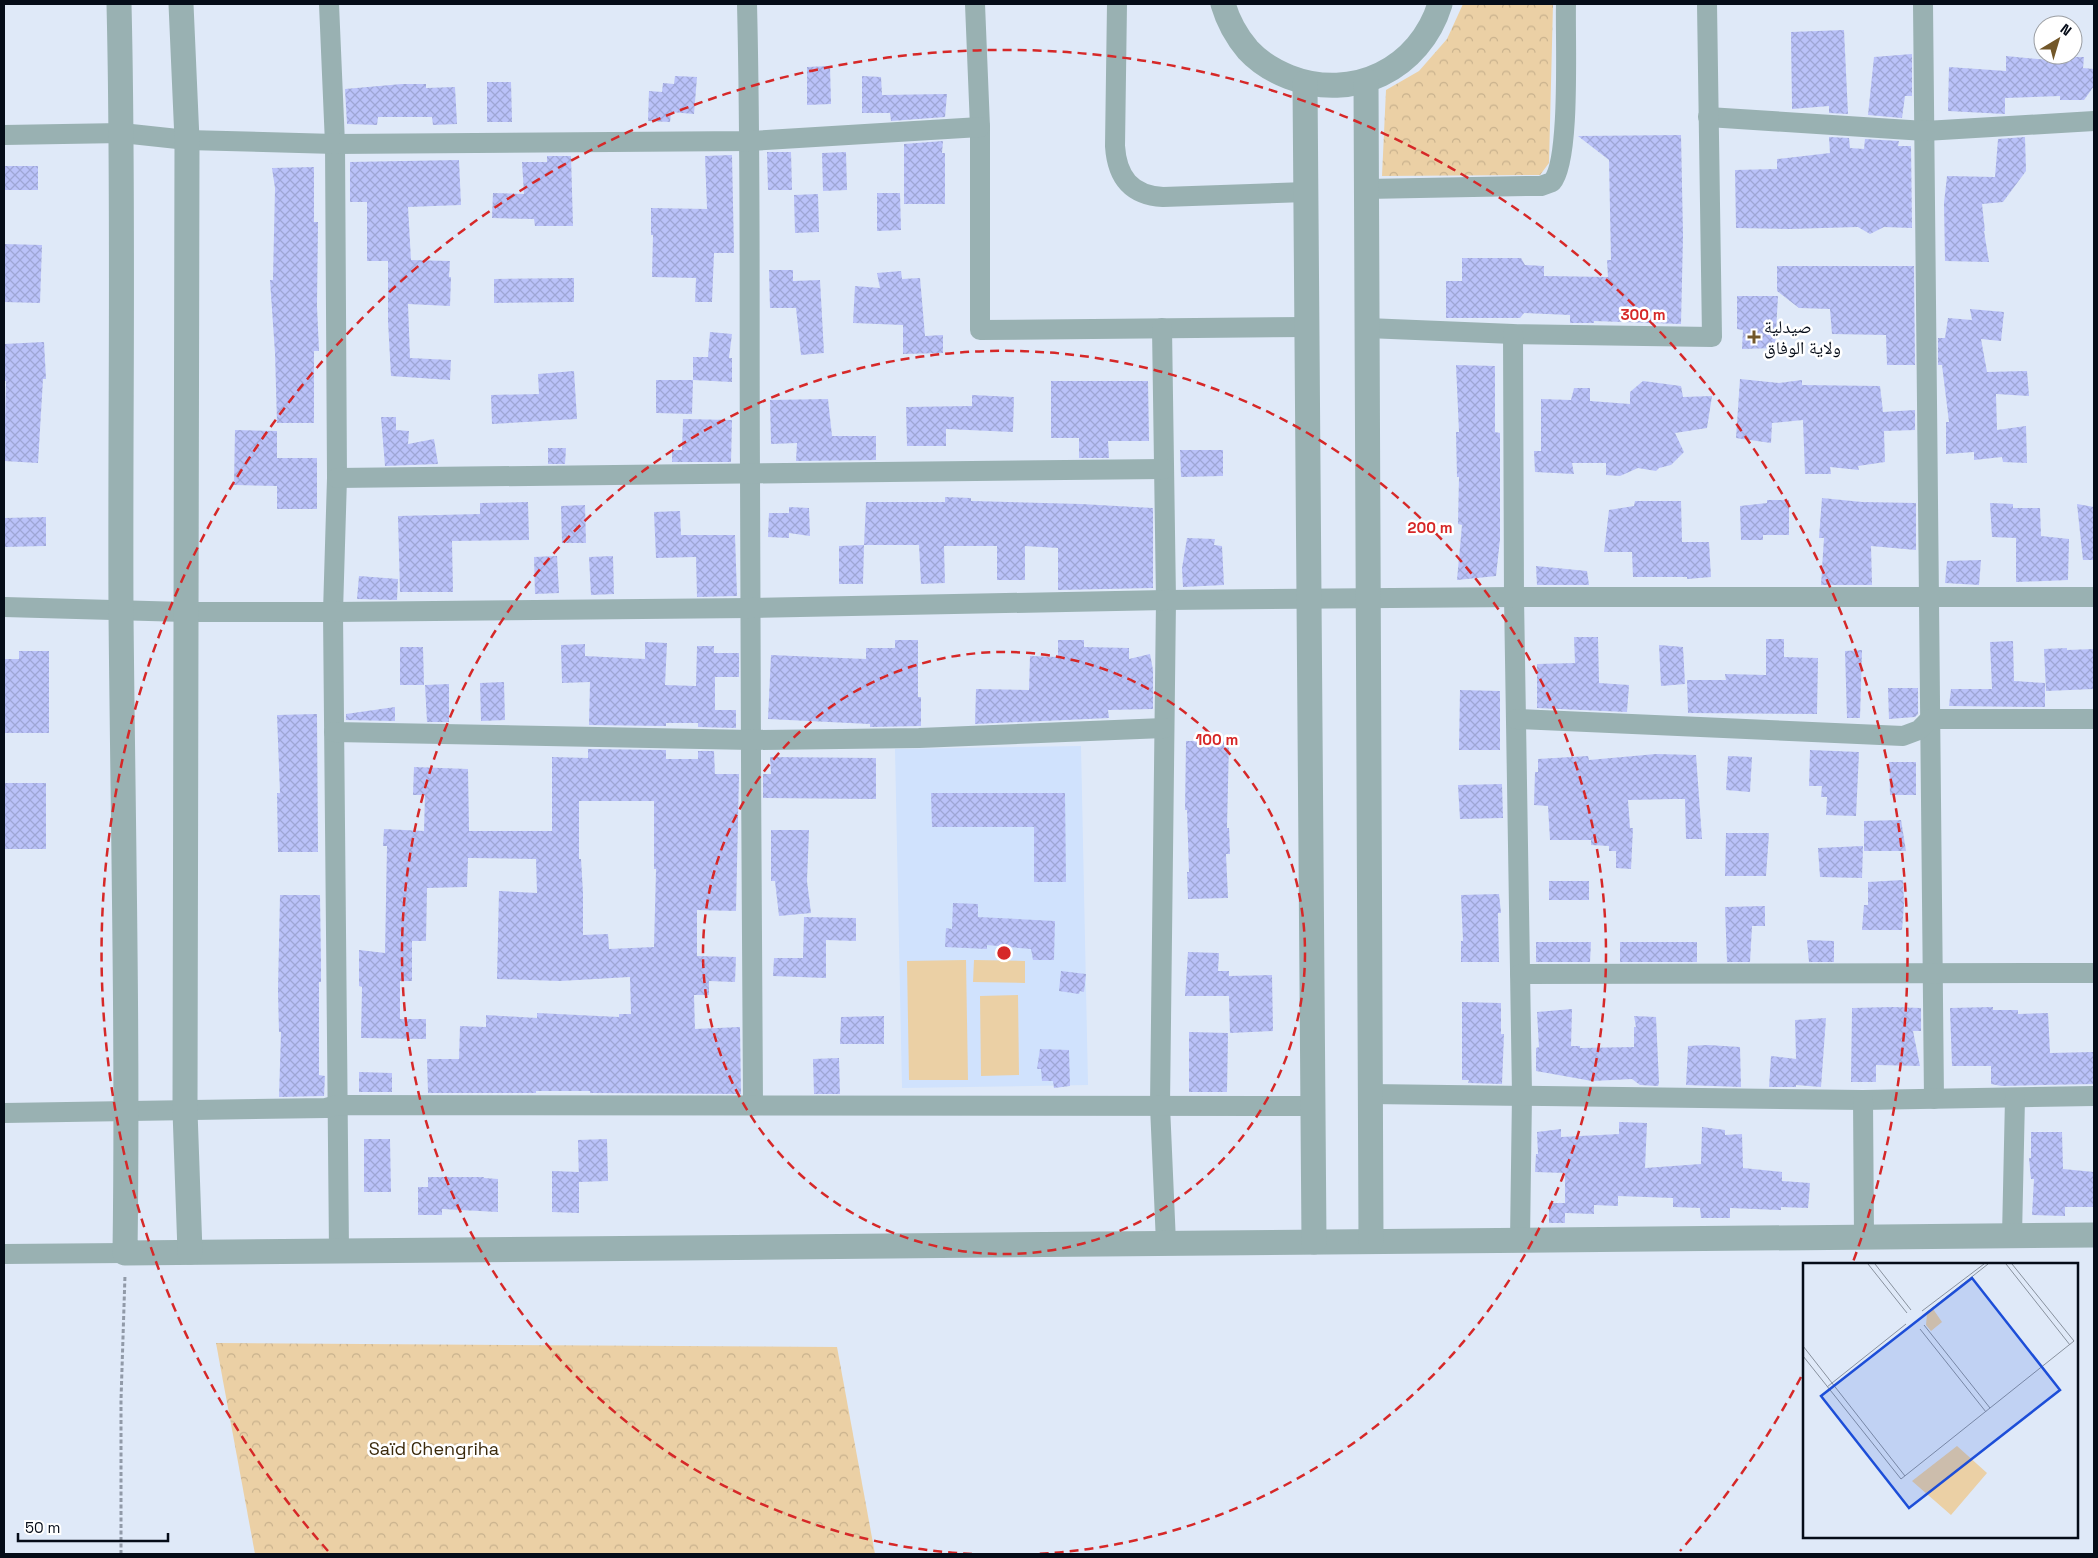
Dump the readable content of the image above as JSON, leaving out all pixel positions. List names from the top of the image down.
{
  "parks": ["Saïd Chengriha"],
  "places": {
    "health": ["صيدلية ولاية الوفاق"]
  },
  "scale_bar": "50 m",
  "north": "top right",
  "rings": ["300 m", "200 m", "100 m"]
}
